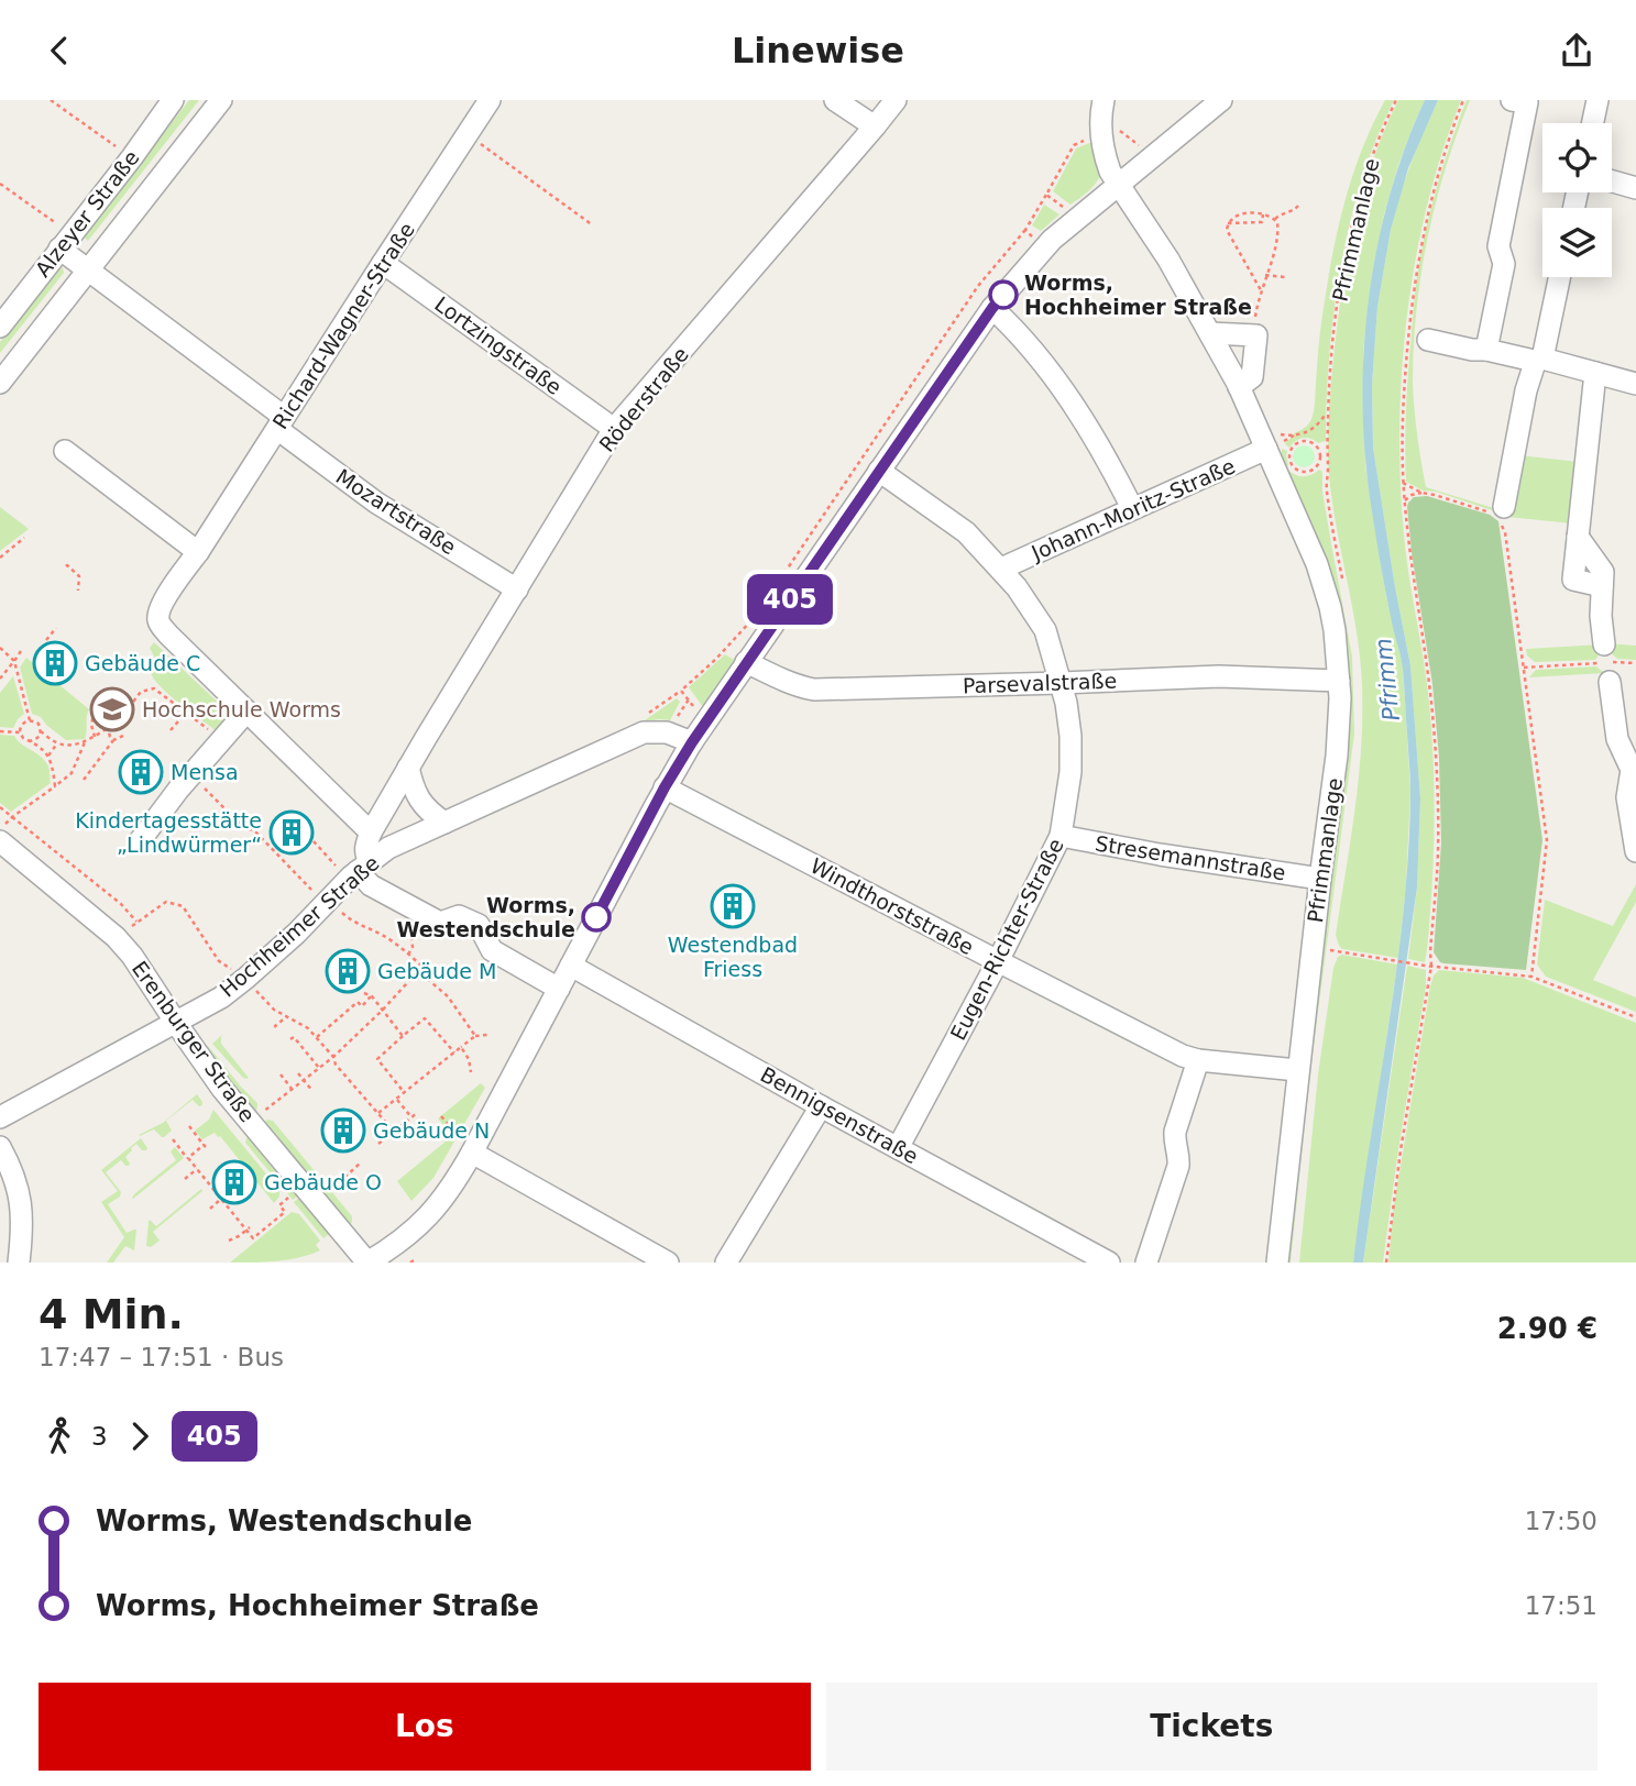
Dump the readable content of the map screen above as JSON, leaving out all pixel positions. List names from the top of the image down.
{
  "streets": {
    "street": [
      "Alzeyer Straße",
      "Pfrimmanlage",
      "Richard-Wagner-Straße",
      "Lortzingstraße",
      "Röderstraße",
      "Johann-Moritz-Straße",
      "Mozartstraße",
      "Parsevalstraße",
      "Stresemannstraße",
      "Windthorststraße",
      "Hochheimer Straße",
      "Eugen-Richter-Straße",
      "Erenburger Straße",
      "Bennigsenstraße"
    ]
  },
  "crossings": [
    ["Alzeyer Straße", "Mozartstraße"],
    ["Pfrimmanlage", "Johann-Moritz-Straße"],
    ["Pfrimmanlage", "Parsevalstraße"],
    ["Pfrimmanlage", "Stresemannstraße"],
    ["Pfrimmanlage", "Windthorststraße"],
    ["Richard-Wagner-Straße", "Lortzingstraße"],
    ["Richard-Wagner-Straße", "Mozartstraße"],
    ["Lortzingstraße", "Röderstraße"],
    ["Röderstraße", "Mozartstraße"],
    ["Röderstraße", "Hochheimer Straße"],
    ["Johann-Moritz-Straße", "Eugen-Richter-Straße"],
    ["Parsevalstraße", "Eugen-Richter-Straße"],
    ["Stresemannstraße", "Eugen-Richter-Straße"],
    ["Windthorststraße", "Eugen-Richter-Straße"],
    ["Hochheimer Straße", "Erenburger Straße"],
    ["Eugen-Richter-Straße", "Bennigsenstraße"]
  ],
  "water": ["Pfrimm"],
  "places": {
    "other": ["Worms, Hochheimer Straße", "Worms, Westendschule"],
    "building": [
      "Gebäude C",
      "Mensa",
      "Kindertagesstätte „Lindwürmer“",
      "Westendbad Friess",
      "Gebäude M",
      "Gebäude N",
      "Gebäude O"
    ],
    "school or university": ["Hochschule Worms"]
  },
  "lines": ["bus line 405"],
  "page": {
    "header": "Linewise",
    "on_map": "405",
    "heading": ["4 Min.", "17:47 – 17:51 · Bus", "2.90 €"],
    "legs": ["3", "405"],
    "list": [
      {
        "name": "Worms, Westendschule",
        "value": "17:50"
      },
      {
        "name": "Worms, Hochheimer Straße",
        "value": "17:51"
      }
    ],
    "buttons": ["Los", "Tickets"]
  }
}
